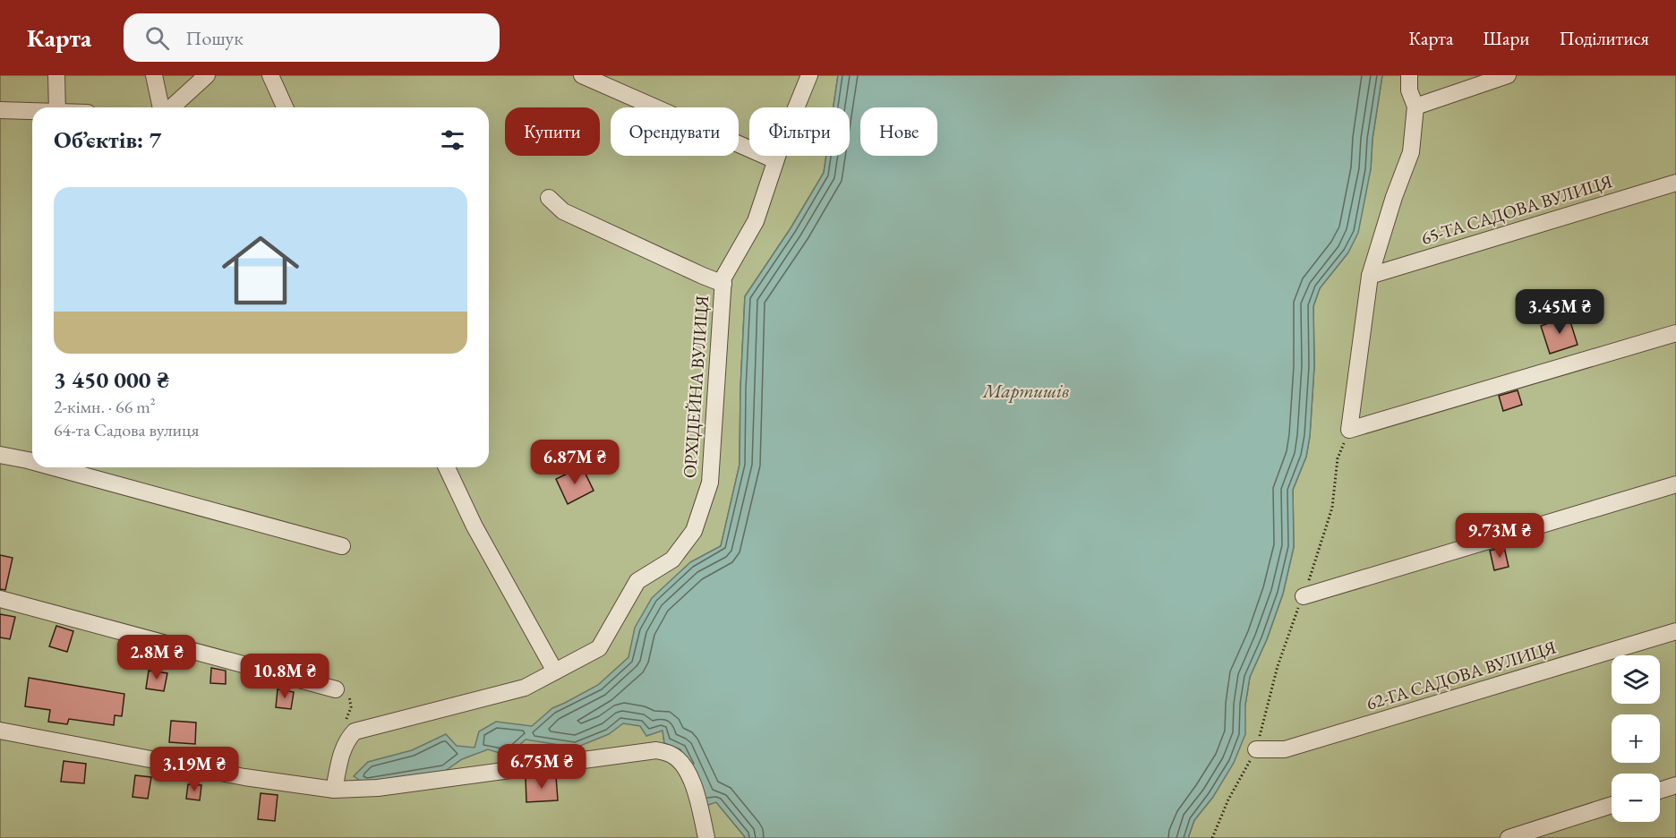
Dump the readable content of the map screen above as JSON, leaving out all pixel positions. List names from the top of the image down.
{
  "streets": {
    "street": ["65-ТА САДОВА ВУЛИЦЯ", "ОРХІДЕЙНА ВУЛИЦЯ", "62-ГА САДОВА ВУЛИЦЯ"]
  },
  "water": ["Мартишів"],
  "page": {
    "header": "Карта",
    "search": "Пошук",
    "nav": ["Карта", "Шари", "Поділитися"],
    "chip": [
      "Купити",
      "Орендувати",
      "Фільтри",
      "Нове"
    ],
    "heading": "Об’єктів: 7",
    "list": [
      {
        "name": "3 450 000 ₴",
        "note": "2-кімн. · 66 m² · 64-та Садова вулиця"
      }
    ],
    "price": [
      "3.45M ₴",
      "6.87M ₴",
      "9.73M ₴",
      "2.8M ₴",
      "10.8M ₴",
      "6.75M ₴",
      "3.19M ₴"
    ],
    "map_buttons": ["+", "−"]
  }
}
